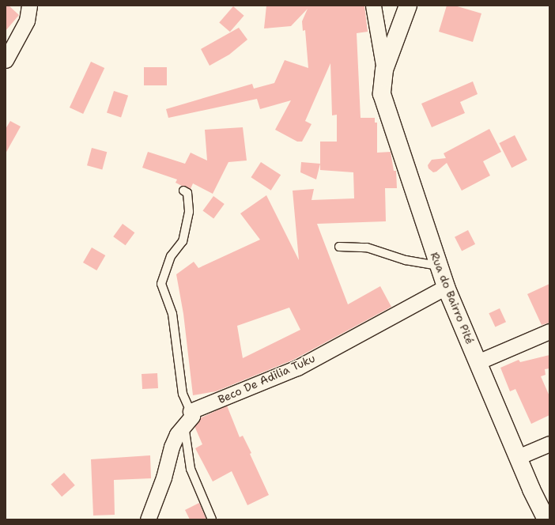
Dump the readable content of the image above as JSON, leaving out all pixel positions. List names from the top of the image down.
{
  "streets": {
    "main road": ["Rua do Bairro Pité"],
    "street": ["Beco De Adilia Tuku"]
  },
  "crossings": [
    ["Rua do Bairro Pité", "Beco De Adilia Tuku"]
  ]
}
